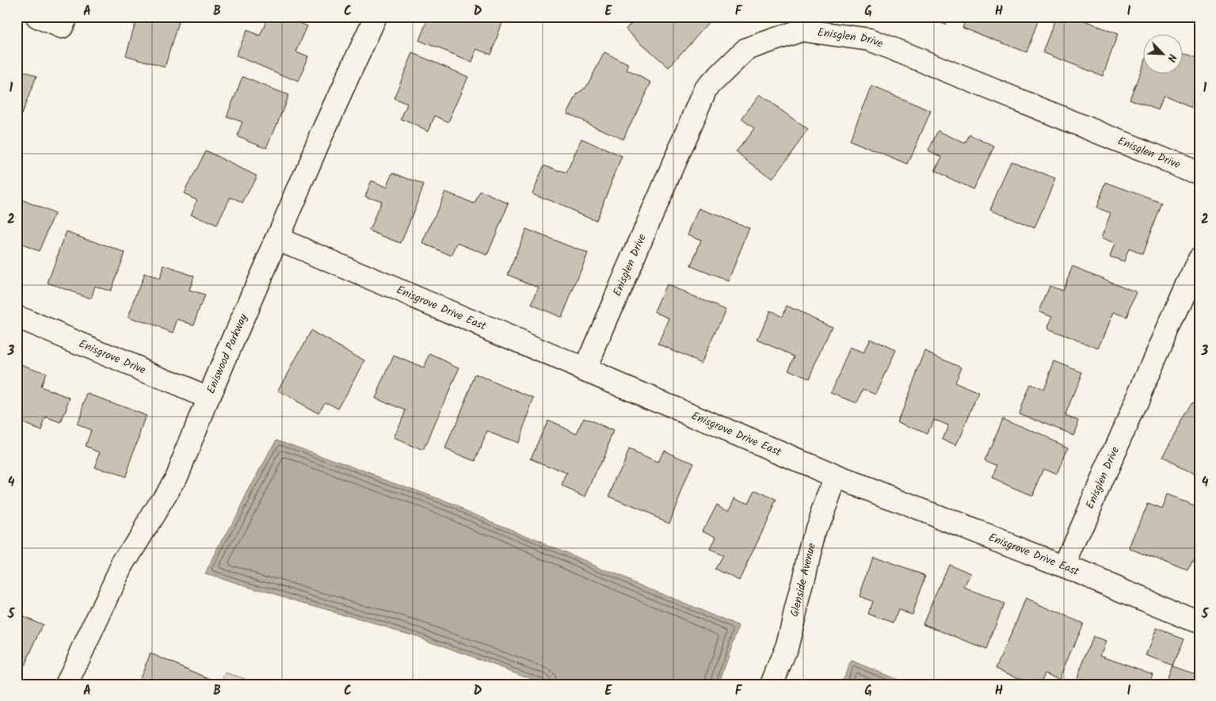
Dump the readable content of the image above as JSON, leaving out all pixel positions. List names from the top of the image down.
{
  "streets": {
    "street": [
      "Enisglen Drive",
      "Enisgrove Drive East",
      "Eniswood Parkway",
      "Enisgrove Drive",
      "Glenside Avenue"
    ]
  },
  "crossings": [
    ["Enisglen Drive", "Enisgrove Drive East"],
    ["Enisgrove Drive East", "Eniswood Parkway"],
    ["Enisgrove Drive East", "Glenside Avenue"],
    ["Eniswood Parkway", "Enisgrove Drive"]
  ],
  "north": "bottom right",
  "grid": {
    "columns": [
      "A",
      "B",
      "C",
      "D",
      "E",
      "F",
      "G",
      "H",
      "I"
    ],
    "rows": [
      "1",
      "2",
      "3",
      "4",
      "5"
    ]
  }
}
